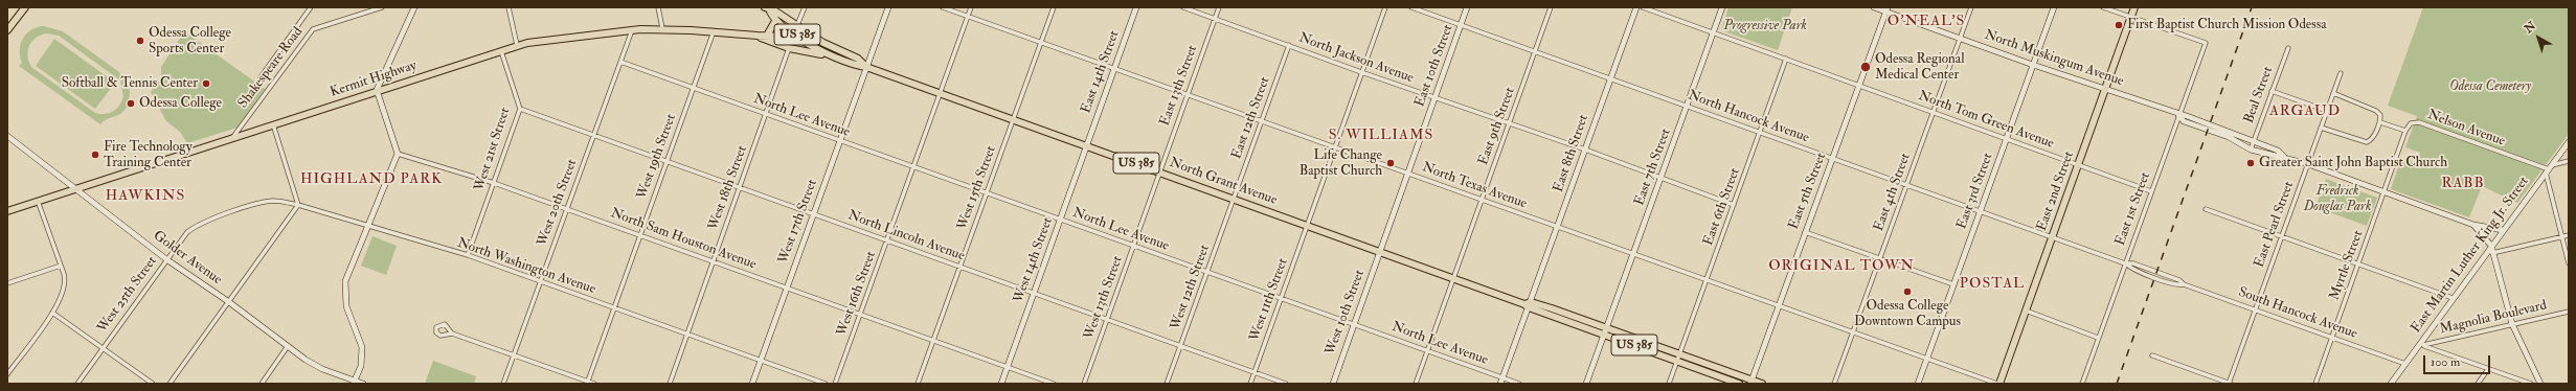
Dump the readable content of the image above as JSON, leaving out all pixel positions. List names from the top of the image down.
{
  "streets": {
    "main road": [
      "US 385",
      "Kermit Highway",
      "North Grant Avenue",
      "East 2nd Street"
    ],
    "street": [
      "North Jackson Avenue",
      "North Muskingum Avenue",
      "East 10th Street",
      "Shakespeare Road",
      "East 14th Street",
      "East 13th Street",
      "Beal Street",
      "North Lee Avenue",
      "North Hancock Avenue",
      "East 12th Street",
      "North Tom Green Avenue",
      "East 9th Street",
      "Nelson Avenue",
      "West 21st Street",
      "East 8th Street",
      "West 19th Street",
      "East 7th Street",
      "North Texas Avenue",
      "West 18th Street",
      "West 15th Street",
      "East 5th Street",
      "East 3rd Street",
      "East 4th Street",
      "West 20th Street",
      "East 6th Street",
      "East 1st Street",
      "West 17th Street",
      "East Pearl Street",
      "North Lincoln Avenue",
      "North Sam Houston Avenue",
      "East Martin Luther King Jr. Street",
      "Golder Avenue",
      "West 14th Street",
      "Myrtle Street",
      "North Washington Avenue",
      "West 12th Street",
      "West 16th Street",
      "West 25th Street",
      "West 13th Street",
      "West 11th Street",
      "West 10th Street",
      "South Hancock Avenue",
      "Magnolia Boulevard"
    ]
  },
  "crossings": [
    ["US 385", "Kermit Highway"],
    ["US 385", "North Grant Avenue"],
    ["North Jackson Avenue", "East 10th Street"],
    ["North Jackson Avenue", "East 13th Street"],
    ["North Jackson Avenue", "East 12th Street"],
    ["North Jackson Avenue", "East 9th Street"],
    ["North Jackson Avenue", "East 8th Street"],
    ["North Jackson Avenue", "East 7th Street"],
    ["North Jackson Avenue", "East 6th Street"],
    ["North Jackson Avenue", "West 11th Street"],
    ["North Muskingum Avenue", "East 5th Street"],
    ["North Muskingum Avenue", "East 3rd Street"],
    ["North Muskingum Avenue", "East 2nd Street"],
    ["North Muskingum Avenue", "East 4th Street"],
    ["North Muskingum Avenue", "East 1st Street"],
    ["East 10th Street", "North Hancock Avenue"],
    ["East 10th Street", "North Grant Avenue"],
    ["East 10th Street", "North Texas Avenue"],
    ["East 10th Street", "West 10th Street"],
    ["Shakespeare Road", "Kermit Highway"],
    ["East 14th Street", "North Grant Avenue"],
    ["East 14th Street", "North Texas Avenue"],
    ["East 14th Street", "West 14th Street"],
    ["Kermit Highway", "West 21st Street"],
    ["Kermit Highway", "West 19th Street"],
    ["Kermit Highway", "North Grant Avenue"],
    ["Kermit Highway", "West 18th Street"],
    ["Kermit Highway", "West 20th Street"],
    ["Kermit Highway", "Golder Avenue"],
    ["East 13th Street", "North Grant Avenue"],
    ["East 13th Street", "North Texas Avenue"],
    ["East 13th Street", "West 13th Street"],
    ["North Lee Avenue", "East 9th Street"],
    ["North Lee Avenue", "East 8th Street"],
    ["North Lee Avenue", "West 19th Street"],
    ["North Lee Avenue", "West 18th Street"],
    ["North Lee Avenue", "West 15th Street"],
    ["North Lee Avenue", "West 20th Street"],
    ["North Lee Avenue", "West 17th Street"],
    ["North Lee Avenue", "West 14th Street"],
    ["North Lee Avenue", "West 12th Street"],
    ["North Lee Avenue", "West 16th Street"],
    ["North Lee Avenue", "West 13th Street"],
    ["North Lee Avenue", "West 11th Street"],
    ["North Lee Avenue", "West 10th Street"],
    ["North Hancock Avenue", "East 9th Street"],
    ["North Hancock Avenue", "East 8th Street"],
    ["North Hancock Avenue", "East 7th Street"],
    ["North Hancock Avenue", "East 5th Street"],
    ["North Hancock Avenue", "East 3rd Street"],
    ["North Hancock Avenue", "East 2nd Street"],
    ["North Hancock Avenue", "East 4th Street"],
    ["North Hancock Avenue", "East 6th Street"],
    ["North Hancock Avenue", "East 1st Street"],
    ["North Hancock Avenue", "South Hancock Avenue"],
    ["East 12th Street", "North Grant Avenue"],
    ["East 12th Street", "North Texas Avenue"],
    ["East 12th Street", "West 12th Street"],
    ["North Tom Green Avenue", "East 5th Street"],
    ["North Tom Green Avenue", "East 3rd Street"],
    ["North Tom Green Avenue", "East 2nd Street"],
    ["North Tom Green Avenue", "East 4th Street"],
    ["North Tom Green Avenue", "East 6th Street"],
    ["North Tom Green Avenue", "East 1st Street"],
    ["East 9th Street", "North Grant Avenue"],
    ["East 9th Street", "North Texas Avenue"],
    ["Nelson Avenue", "East Martin Luther King Jr. Street"],
    ["Nelson Avenue", "Myrtle Street"],
    ["West 21st Street", "North Lincoln Avenue"],
    ["West 21st Street", "North Sam Houston Avenue"],
    ["West 21st Street", "North Washington Avenue"],
    ["East 8th Street", "North Grant Avenue"],
    ["East 8th Street", "North Texas Avenue"],
    ["West 19th Street", "North Lincoln Avenue"],
    ["West 19th Street", "North Sam Houston Avenue"],
    ["West 19th Street", "North Washington Avenue"],
    ["East 7th Street", "North Grant Avenue"],
    ["East 7th Street", "North Texas Avenue"],
    ["North Grant Avenue", "West 15th Street"],
    ["North Grant Avenue", "East 5th Street"],
    ["North Grant Avenue", "East 6th Street"],
    ["North Grant Avenue", "West 17th Street"],
    ["North Grant Avenue", "West 14th Street"],
    ["North Grant Avenue", "West 12th Street"],
    ["North Grant Avenue", "West 16th Street"],
    ["North Grant Avenue", "West 13th Street"],
    ["North Grant Avenue", "West 11th Street"],
    ["North Grant Avenue", "West 10th Street"],
    ["North Texas Avenue", "West 15th Street"],
    ["North Texas Avenue", "East 5th Street"],
    ["North Texas Avenue", "East 3rd Street"],
    ["North Texas Avenue", "East 2nd Street"],
    ["North Texas Avenue", "East 4th Street"],
    ["North Texas Avenue", "East 6th Street"],
    ["North Texas Avenue", "West 16th Street"],
    ["North Texas Avenue", "West 11th Street"],
    ["West 18th Street", "North Lincoln Avenue"],
    ["West 18th Street", "North Sam Houston Avenue"],
    ["West 18th Street", "North Washington Avenue"],
    ["West 15th Street", "North Lincoln Avenue"],
    ["West 15th Street", "North Sam Houston Avenue"],
    ["East 2nd Street", "East 1st Street"],
    ["West 20th Street", "North Lincoln Avenue"],
    ["West 20th Street", "North Sam Houston Avenue"],
    ["West 20th Street", "North Washington Avenue"],
    ["East 1st Street", "South Hancock Avenue"],
    ["West 17th Street", "North Lincoln Avenue"],
    ["West 17th Street", "North Sam Houston Avenue"],
    ["West 17th Street", "North Washington Avenue"],
    ["East Pearl Street", "South Hancock Avenue"],
    ["North Lincoln Avenue", "West 14th Street"],
    ["North Lincoln Avenue", "West 12th Street"],
    ["North Lincoln Avenue", "West 16th Street"],
    ["North Lincoln Avenue", "West 13th Street"],
    ["North Lincoln Avenue", "West 11th Street"],
    ["North Sam Houston Avenue", "West 14th Street"],
    ["North Sam Houston Avenue", "West 16th Street"],
    ["East Martin Luther King Jr. Street", "South Hancock Avenue"],
    ["East Martin Luther King Jr. Street", "Magnolia Boulevard"],
    ["Golder Avenue", "West 25th Street"],
    ["Myrtle Street", "South Hancock Avenue"],
    ["North Washington Avenue", "West 25th Street"]
  ],
  "districts": [
    "O'NEAL'S",
    "ARGAUD",
    "S. WILLIAMS",
    "HIGHLAND PARK",
    "RABB",
    "HAWKINS",
    "ORIGINAL TOWN",
    "POSTAL"
  ],
  "parks": ["Progressive Park", "Odessa Cemetery", "Fredrick Douglas Park"],
  "places": [
    "First Baptist Church Mission Odessa",
    "Odessa College Sports Center",
    "Odessa Regional Medical Center",
    "Softball & Tennis Center",
    "Odessa College",
    "Fire Technology Training Center",
    "Life Change Baptist Church",
    "Greater Saint John Baptist Church",
    "Odessa College Downtown Campus"
  ],
  "scale_bar": "100 m",
  "north": "top left"
}
